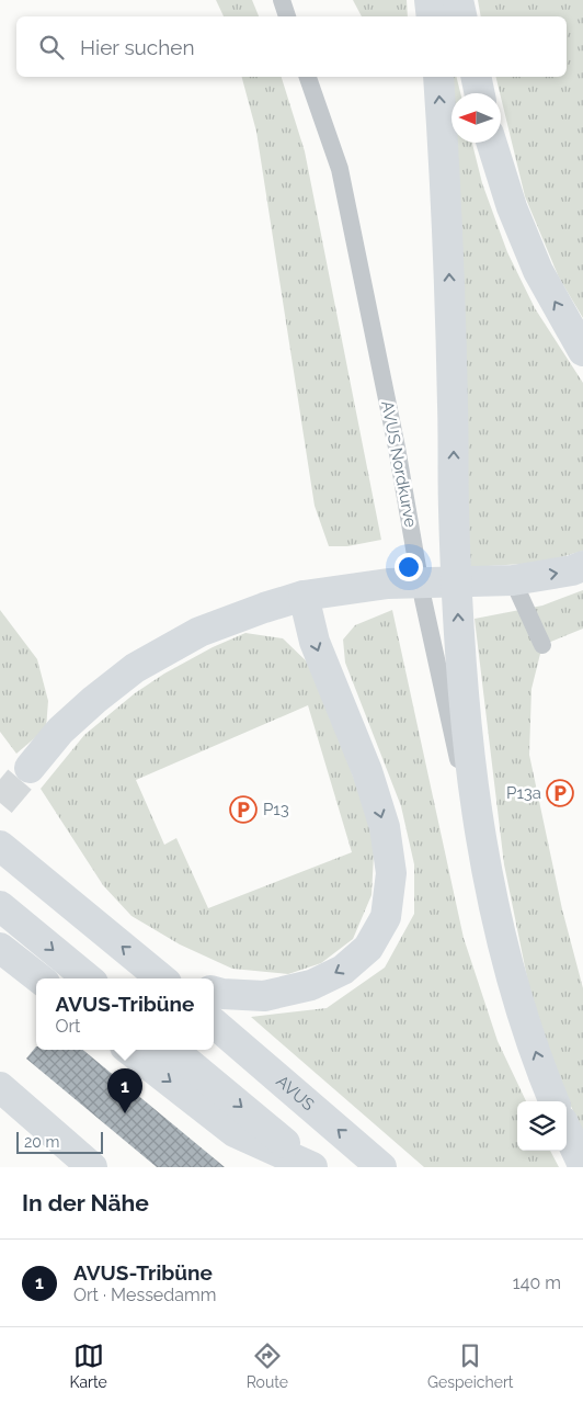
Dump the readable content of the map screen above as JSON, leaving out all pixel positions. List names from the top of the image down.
{
  "streets": {
    "main road": ["AVUS"],
    "lane": ["AVUS Nordkurve"]
  },
  "places": {
    "parking": ["P13a", "P13"]
  },
  "scale_bar": "20 m",
  "north": "left",
  "page": {
    "search": "Hier suchen",
    "popup": ["AVUS-Tribüne", "Ort"],
    "pins": "1",
    "scale": "20 m",
    "heading": "In der Nähe",
    "list": [
      {
        "mark": "1",
        "name": "AVUS-Tribüne",
        "note": "Ort · Messedamm",
        "value": "140 m"
      }
    ],
    "nav": ["Karte", "Route", "Gespeichert"]
  }
}
